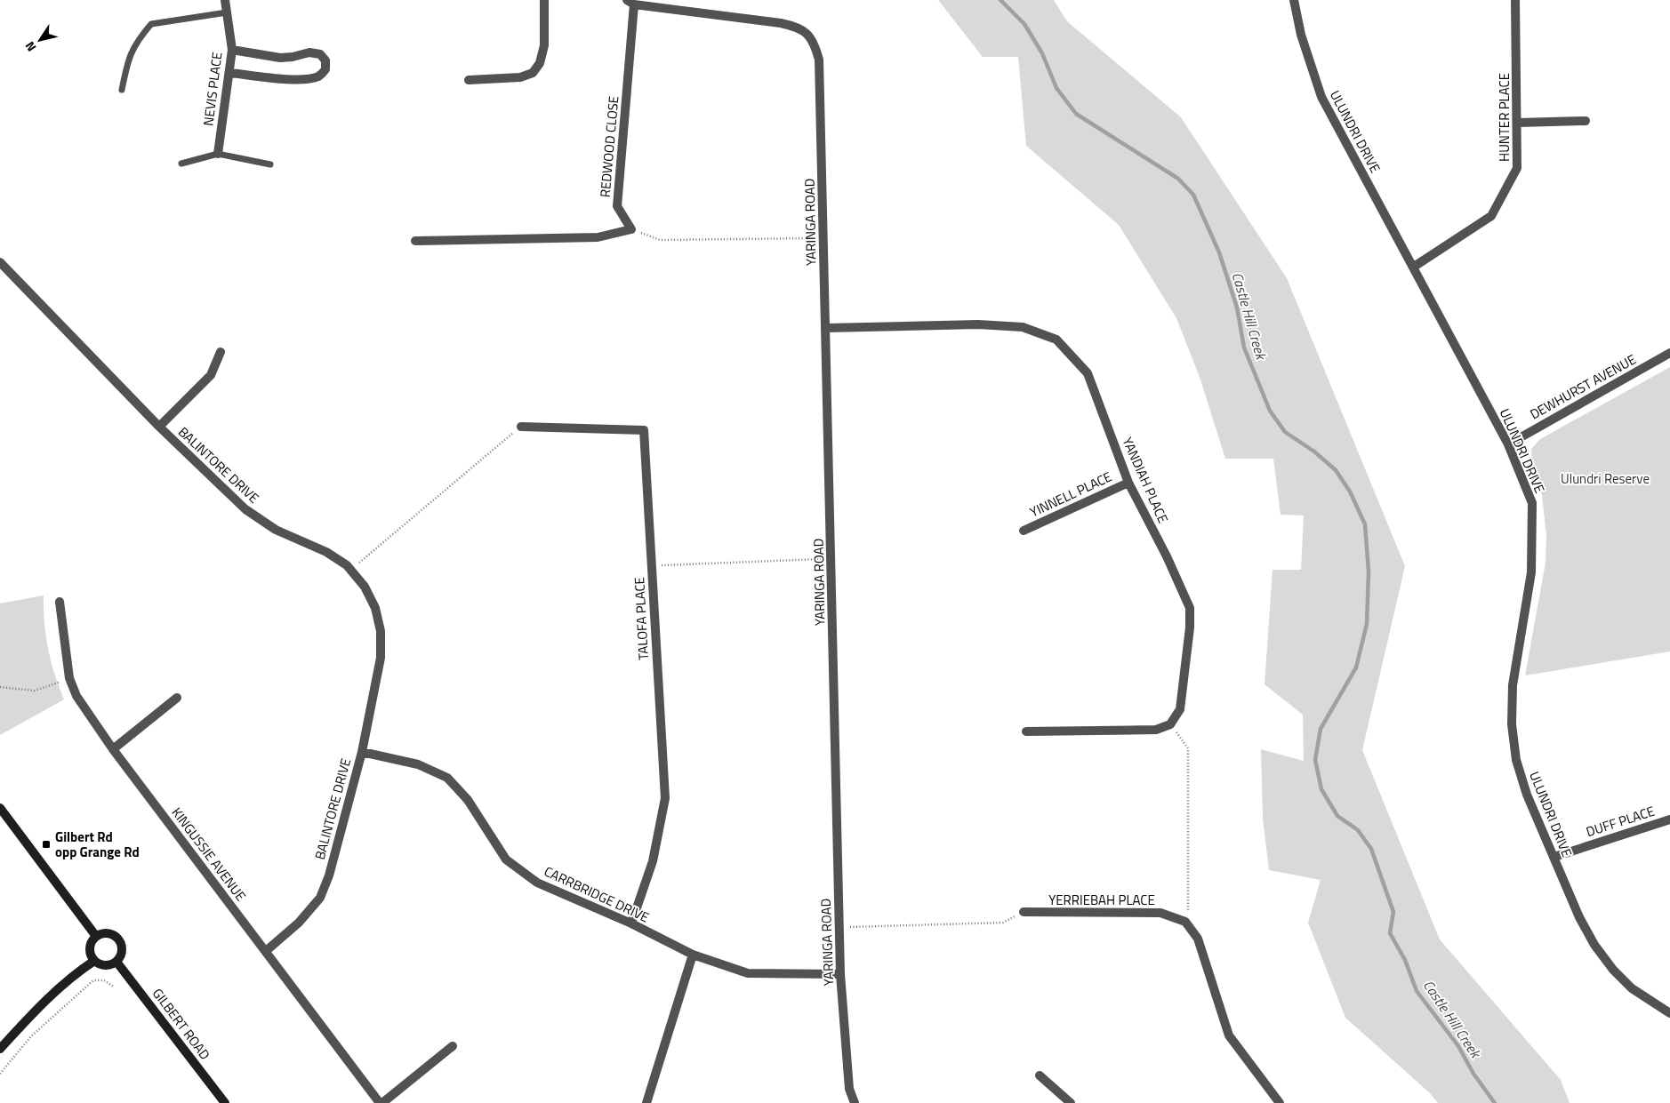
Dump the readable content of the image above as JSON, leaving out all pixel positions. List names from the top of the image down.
{
  "streets": {
    "main road": ["GILBERT ROAD"],
    "street": [
      "NEVIS PLACE",
      "HUNTER PLACE",
      "ULUNDRI DRIVE",
      "REDWOOD CLOSE",
      "YARINGA ROAD",
      "DEWHURST AVENUE",
      "BALINTORE DRIVE",
      "YANDIAH PLACE",
      "YINNELL PLACE",
      "TALOFA PLACE",
      "DUFF PLACE",
      "KINGUSSIE AVENUE",
      "CARRBRIDGE DRIVE",
      "YERRIEBAH PLACE"
    ]
  },
  "crossings": [
    ["HUNTER PLACE", "ULUNDRI DRIVE"],
    ["ULUNDRI DRIVE", "DEWHURST AVENUE"],
    ["ULUNDRI DRIVE", "DUFF PLACE"],
    ["REDWOOD CLOSE", "YARINGA ROAD"],
    ["YARINGA ROAD", "YANDIAH PLACE"],
    ["YARINGA ROAD", "CARRBRIDGE DRIVE"],
    ["BALINTORE DRIVE", "KINGUSSIE AVENUE"],
    ["BALINTORE DRIVE", "CARRBRIDGE DRIVE"],
    ["YANDIAH PLACE", "YINNELL PLACE"],
    ["TALOFA PLACE", "CARRBRIDGE DRIVE"]
  ],
  "water": ["Castle Hill Creek"],
  "parks": ["Ulundri Reserve"],
  "places": {
    "transit": ["Gilbert Rd opp Grange Rd"]
  },
  "north": "bottom left"
}
